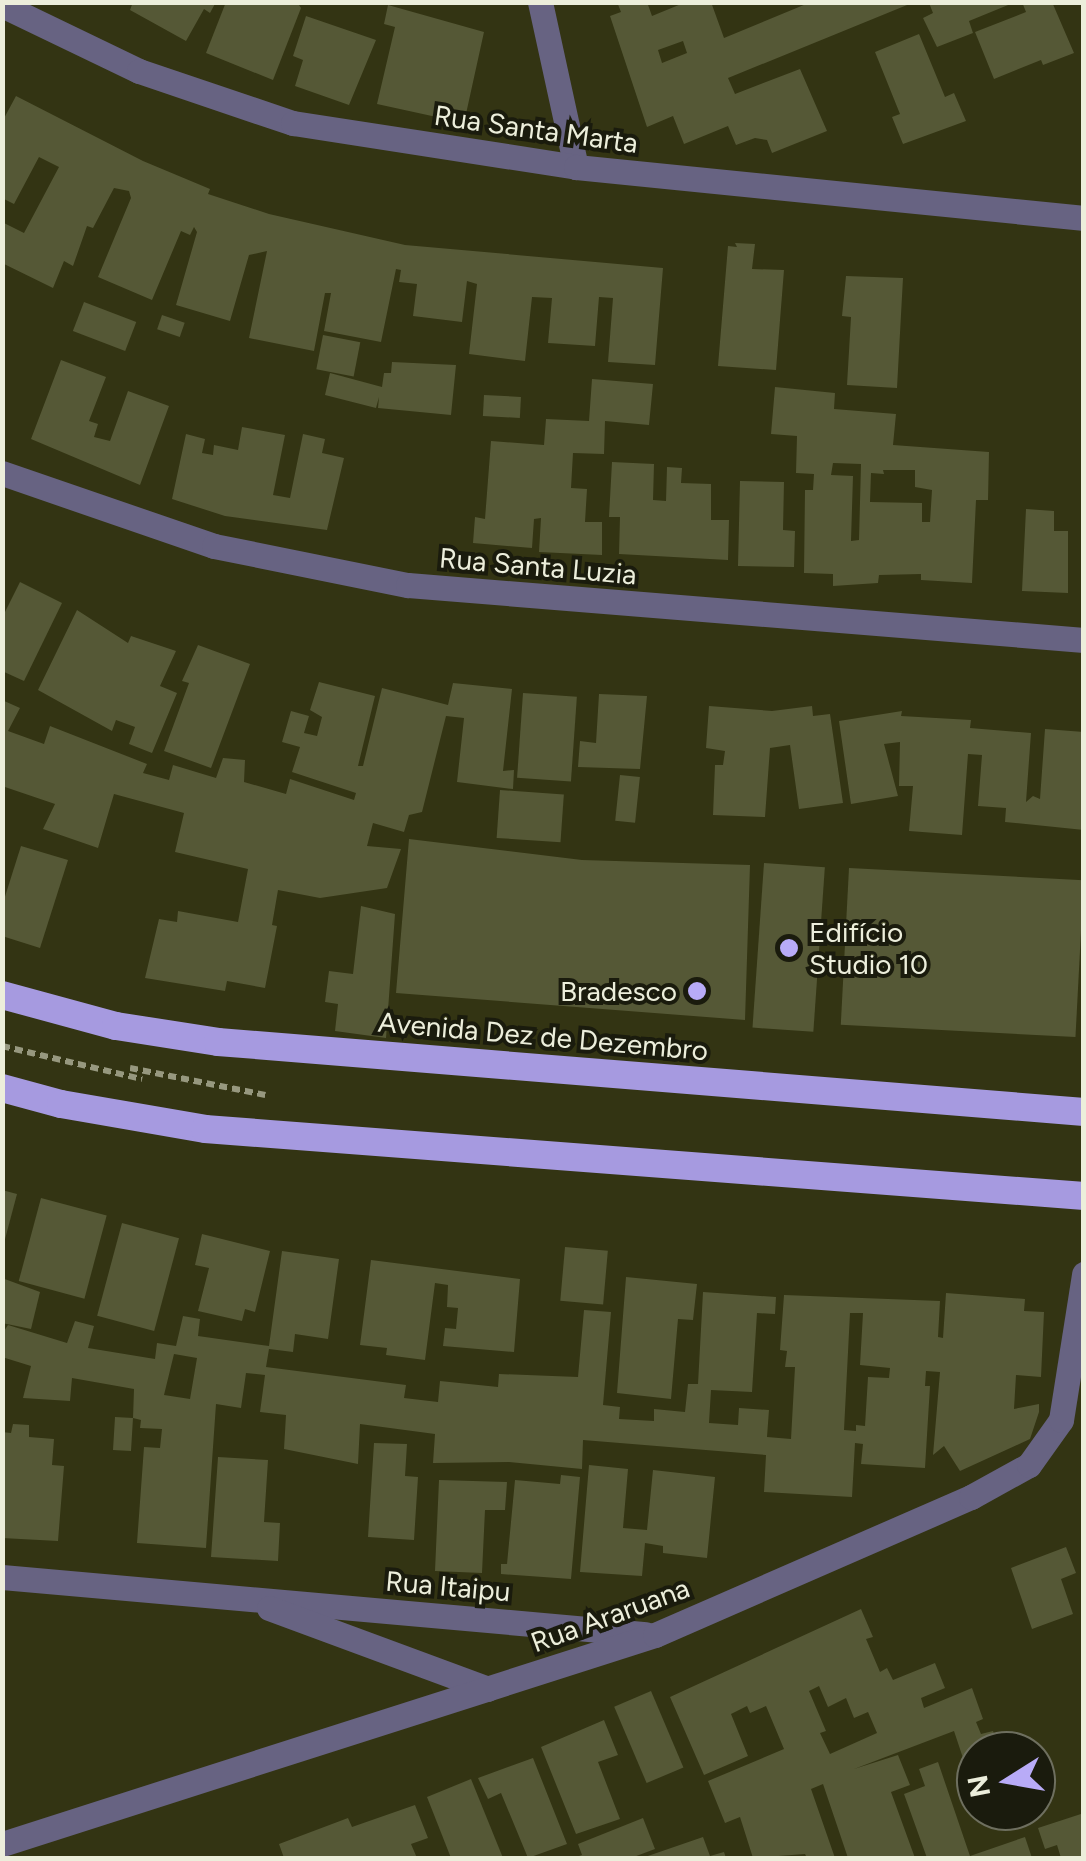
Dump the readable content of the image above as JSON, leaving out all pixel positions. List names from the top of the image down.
{
  "streets": {
    "highway": ["Avenida Dez de Dezembro"],
    "street": [
      "Rua Santa Marta",
      "Rua Santa Luzia",
      "Rua Itaipu",
      "Rua Araruana"
    ]
  },
  "crossings": [
    ["Rua Itaipu", "Rua Araruana"]
  ],
  "places": ["Edifício Studio 10", "Bradesco"],
  "north": "left"
}
